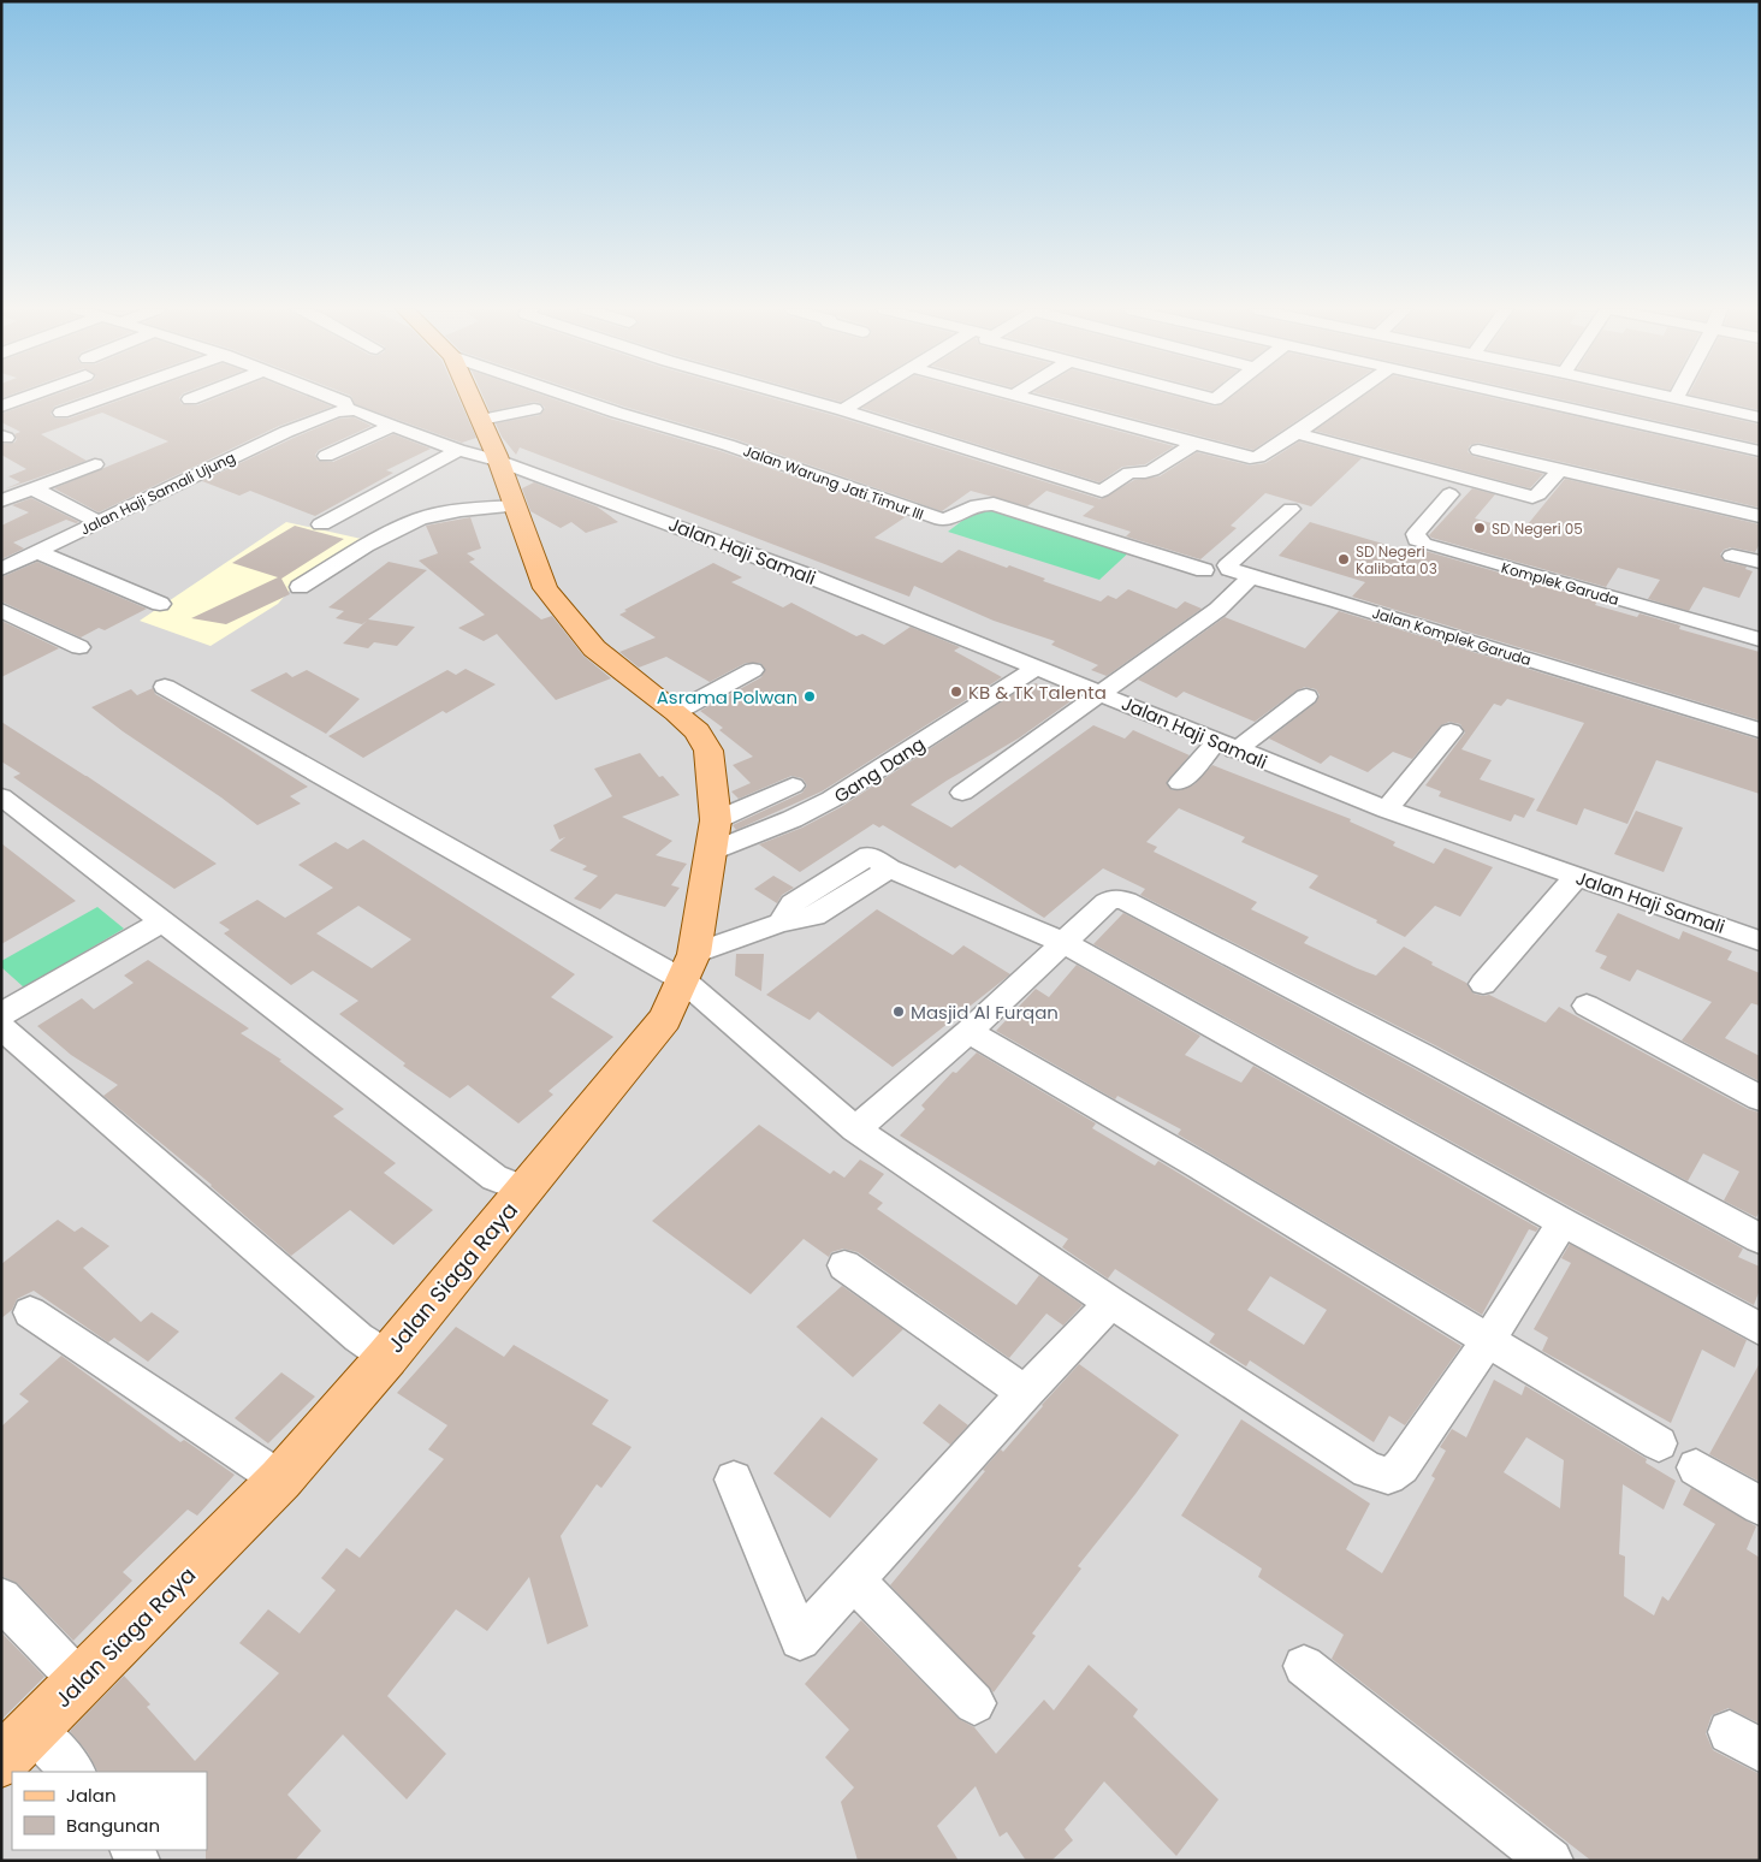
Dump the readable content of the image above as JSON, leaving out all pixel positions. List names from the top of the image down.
{
  "streets": {
    "main road": ["Jalan Siaga Raya"],
    "street": [
      "Jalan Warung Jati Timur III",
      "Jalan Haji Samali Ujung",
      "Jalan Haji Samali",
      "Komplek Garuda",
      "Jalan Komplek Garuda",
      "Gang Dang"
    ]
  },
  "crossings": [
    ["Jalan Haji Samali Ujung", "Jalan Haji Samali"],
    ["Jalan Haji Samali", "Gang Dang"],
    ["Jalan Haji Samali", "Jalan Siaga Raya"],
    ["Gang Dang", "Jalan Siaga Raya"]
  ],
  "places": [
    "SD Negeri 05",
    "SD Negeri Kalibata 03",
    "KB & TK Talenta",
    "Asrama Polwan",
    "Masjid Al Furqan"
  ],
  "legend": ["Jalan", "Bangunan"]
}
